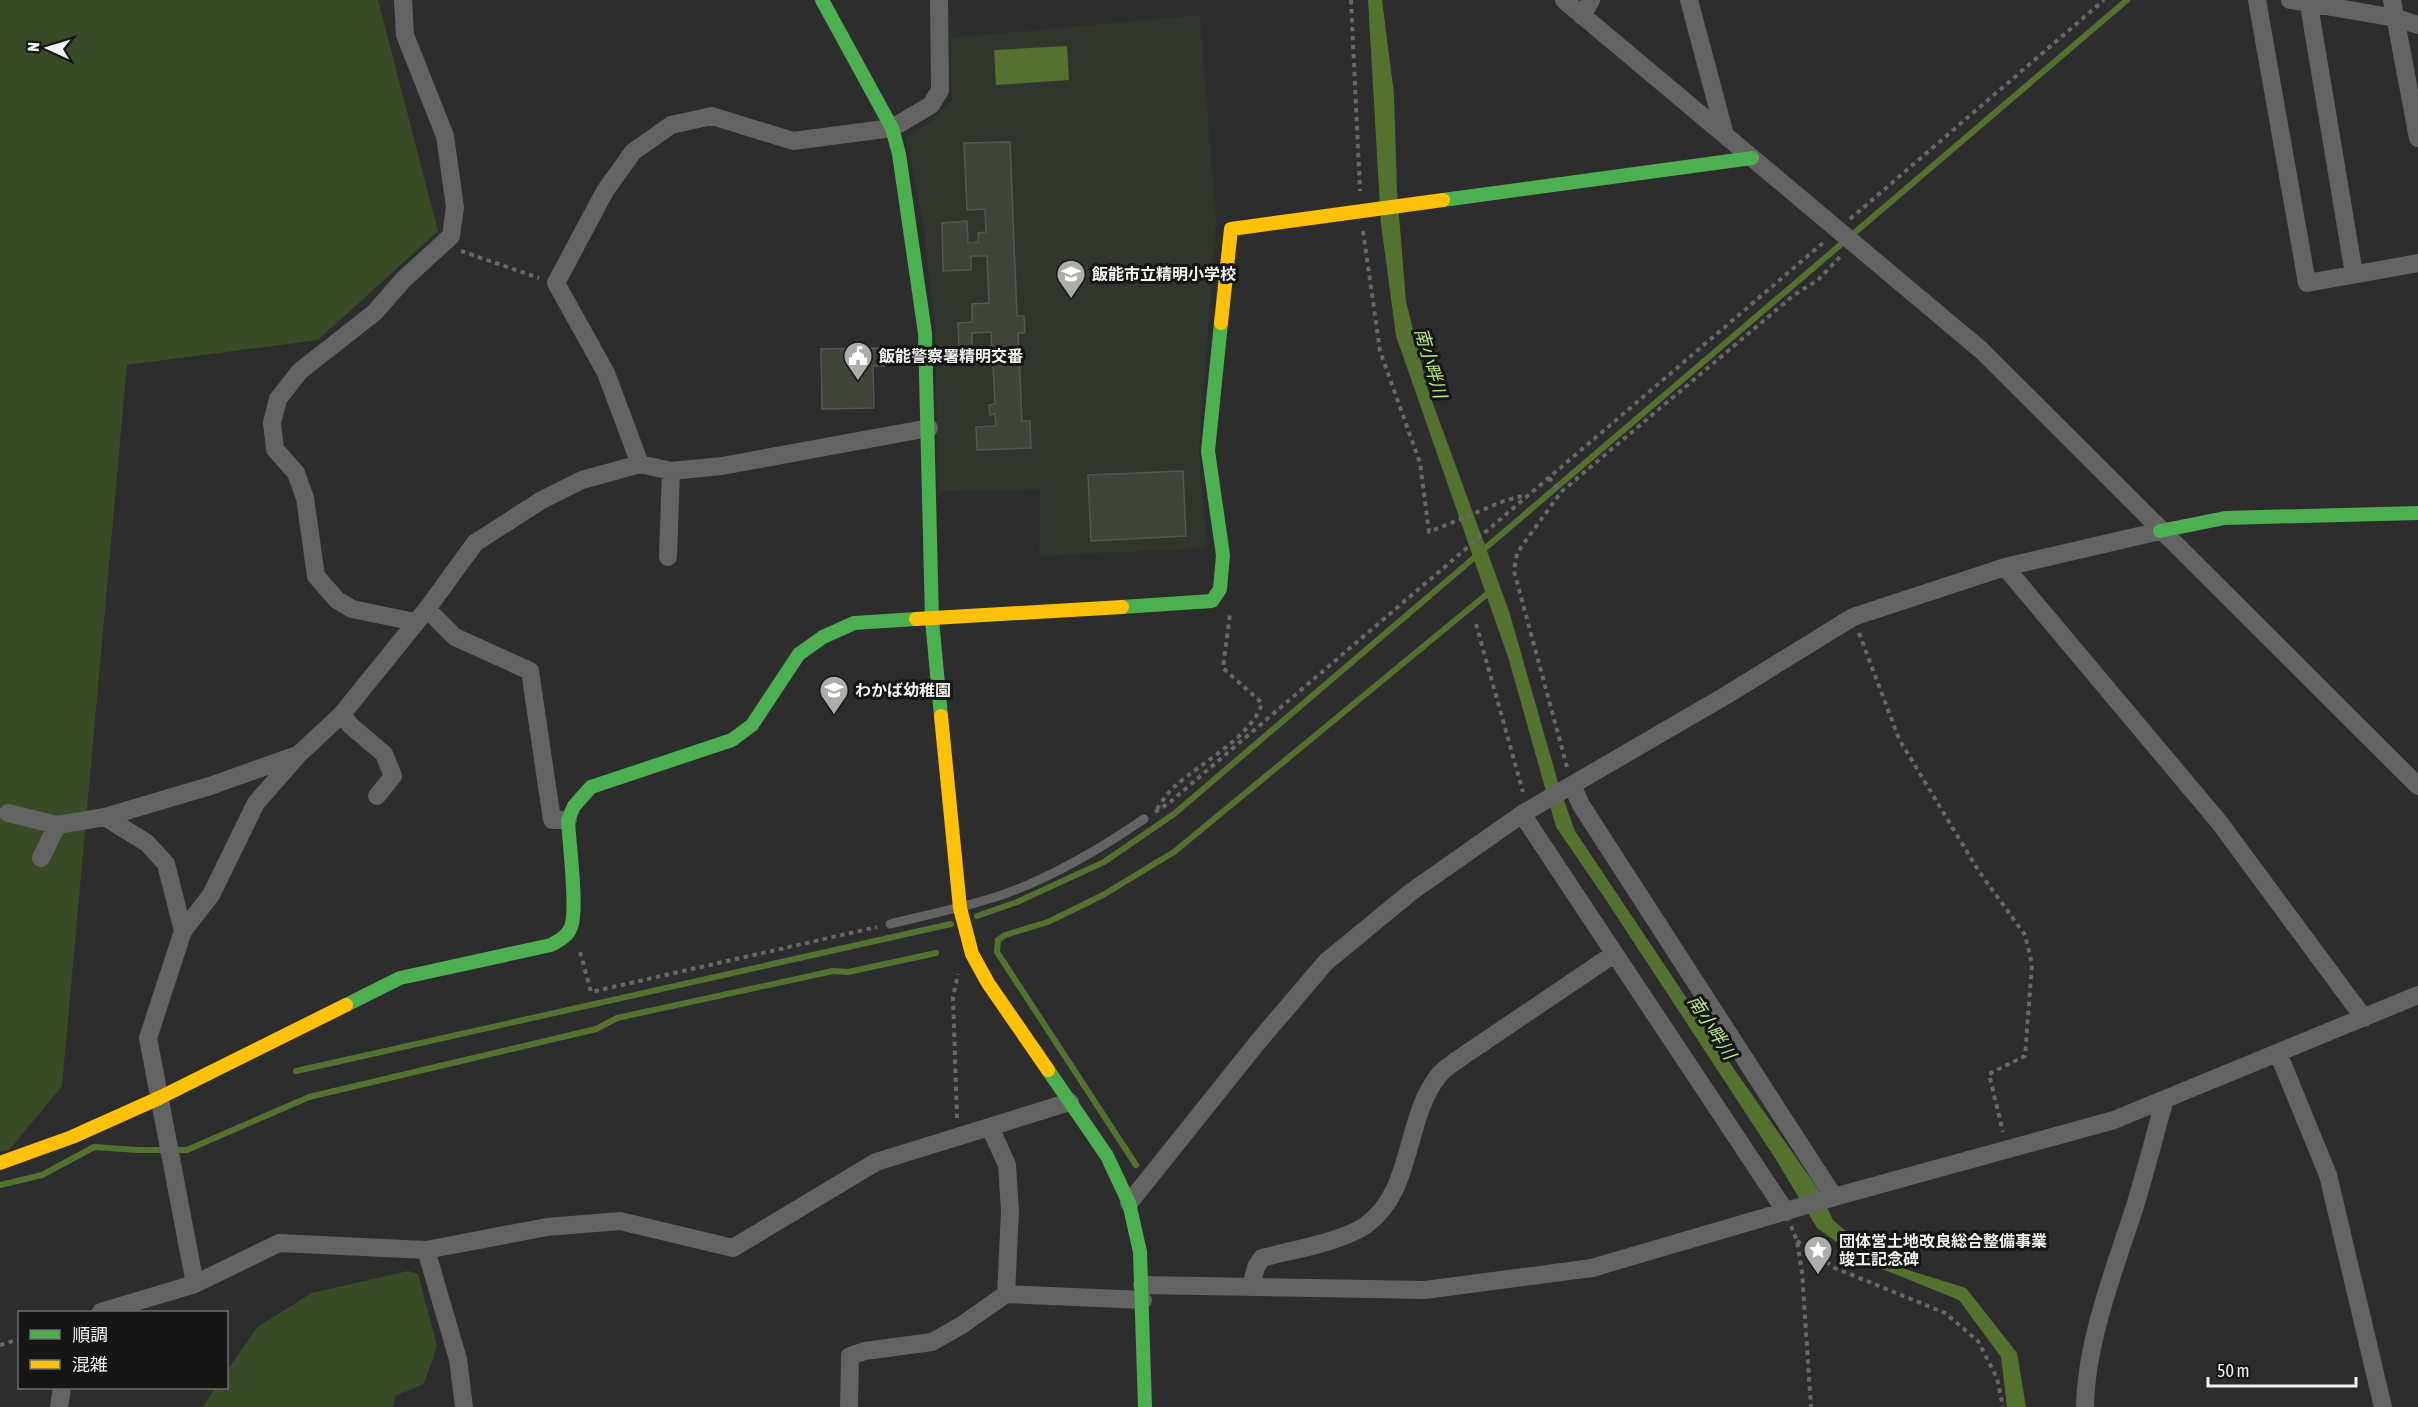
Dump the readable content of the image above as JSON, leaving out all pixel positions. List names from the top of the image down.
{
  "water": ["南小畔川"],
  "places": {
    "school or university": ["飯能市立精明小学校", "わかば幼稚園"],
    "public building": ["飯能警察署精明交番"],
    "place": ["団体営土地改良総合整備事業 竣工記念碑"]
  },
  "legend": ["順調", "混雑"],
  "scale_bar": "50 m",
  "north": "left"
}
